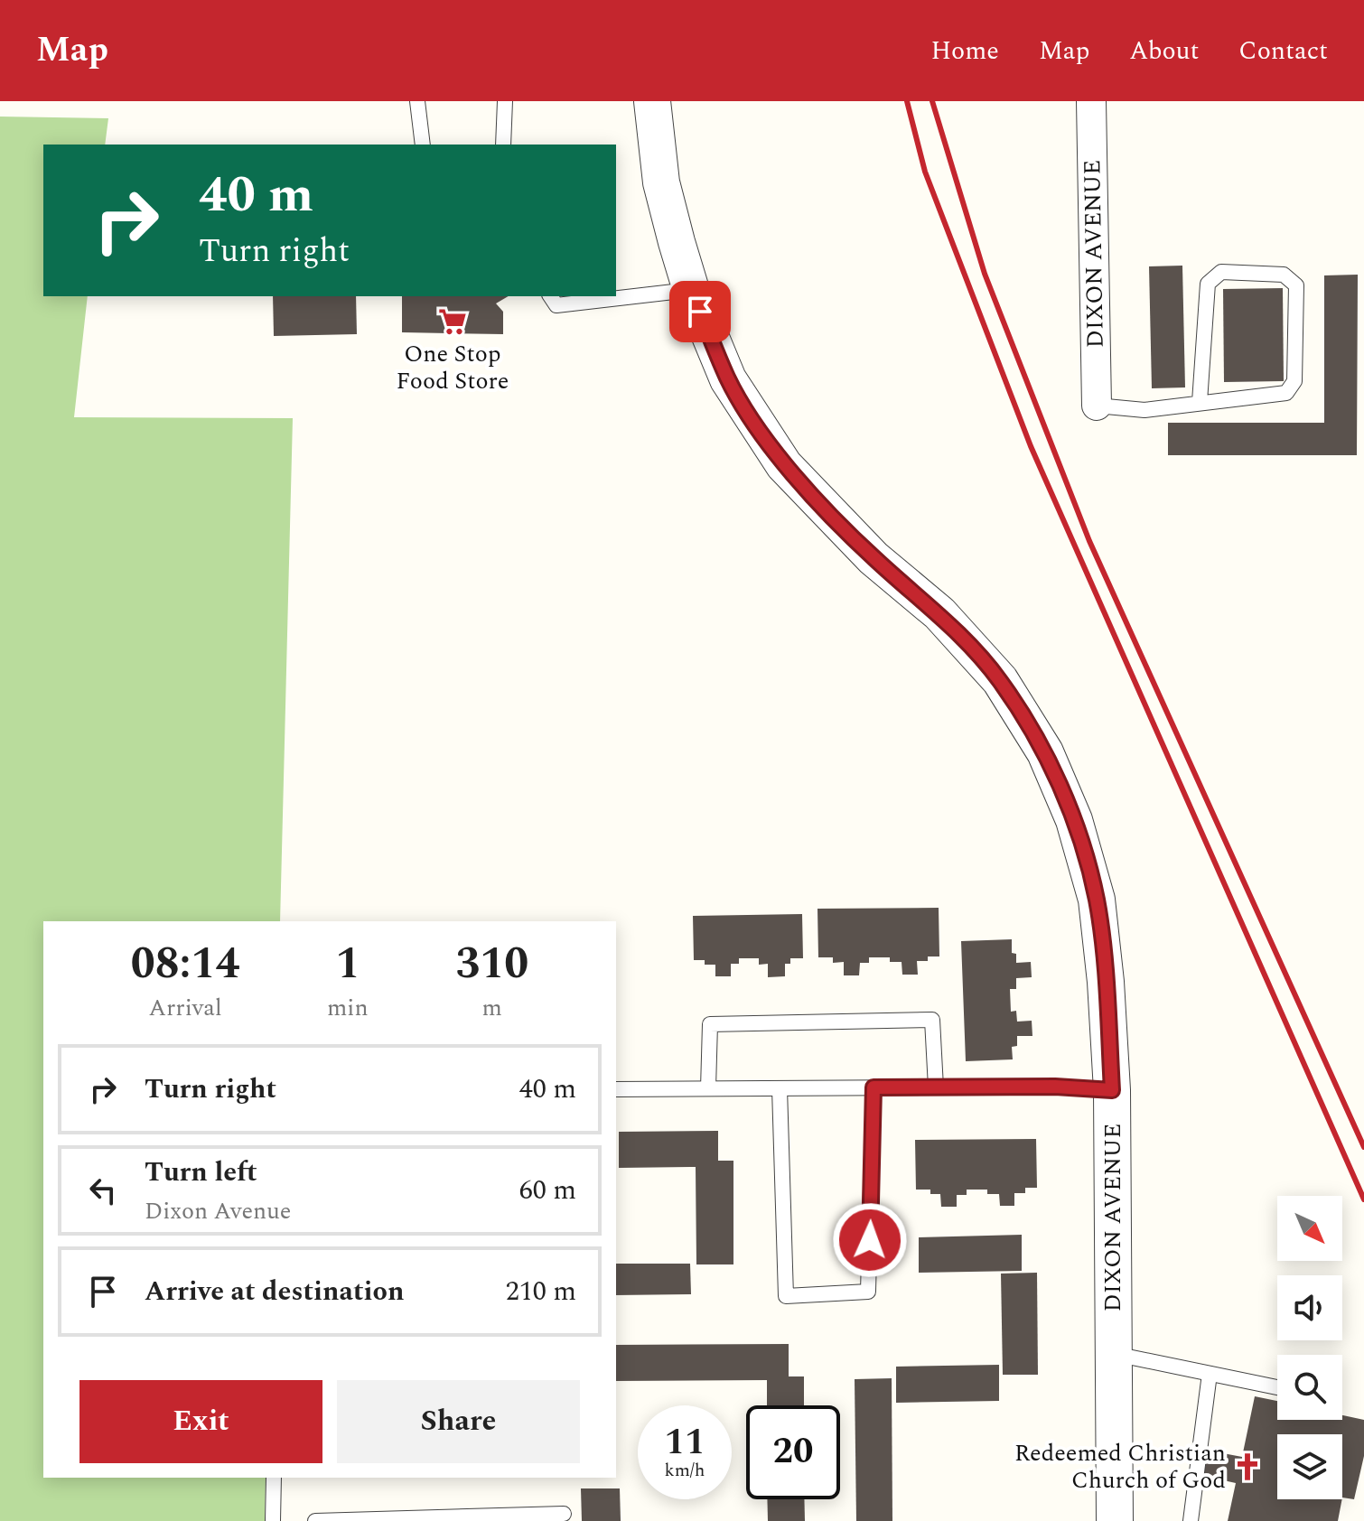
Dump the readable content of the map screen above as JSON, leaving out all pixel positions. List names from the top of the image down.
{
  "streets": {
    "street": ["DIXON AVENUE"]
  },
  "places": {
    "supermarket": ["One Stop Food Store"],
    "church": ["Redeemed Christian Church of God"]
  },
  "north": "bottom right",
  "page": {
    "header": "Map",
    "nav": [
      "Home",
      "Map",
      "About",
      "Contact"
    ],
    "turn": ["40 m", "Turn right"],
    "eta": [
      "08:14",
      "Arrival",
      "1",
      "min",
      "310",
      "m"
    ],
    "list": [
      {
        "name": "Turn right",
        "value": "40 m"
      },
      {
        "name": "Turn left",
        "note": "Dixon Avenue",
        "value": "60 m"
      },
      {
        "name": "Arrive at destination",
        "value": "210 m"
      }
    ],
    "buttons": ["Exit", "Share"],
    "speed": "11 km/h",
    "limit": "20"
  }
}
